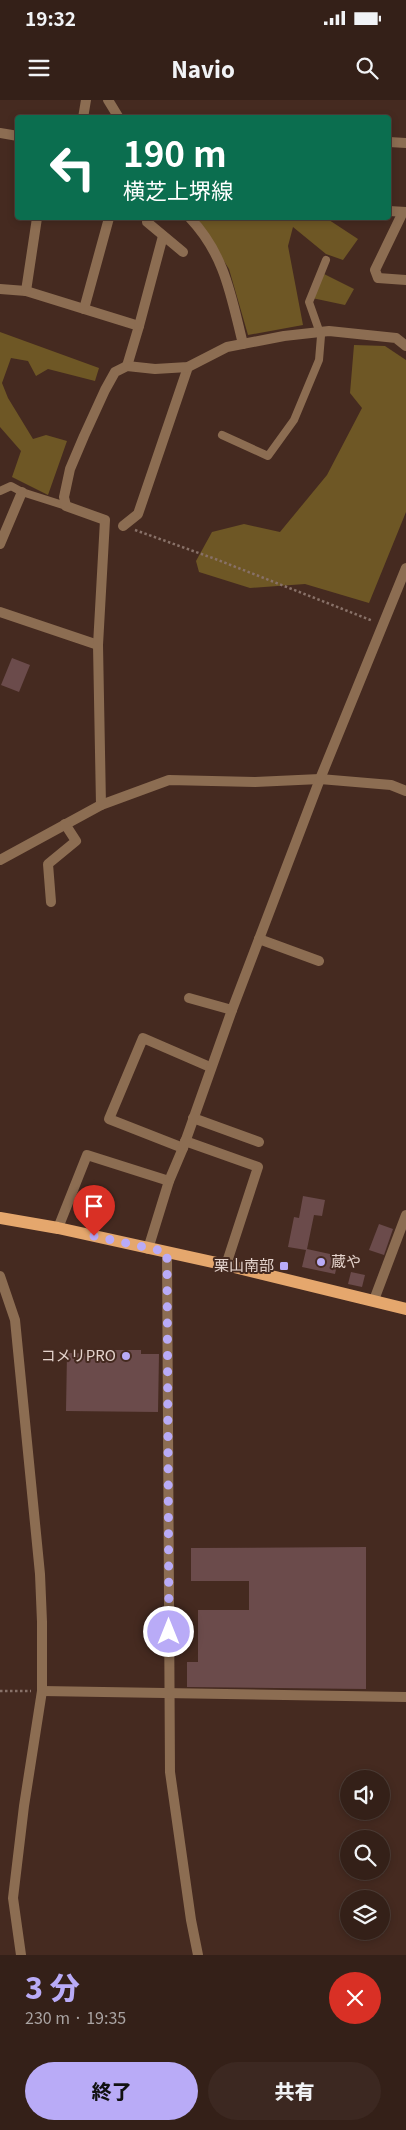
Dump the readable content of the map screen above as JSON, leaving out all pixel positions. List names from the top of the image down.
{
  "places": {
    "other": ["蔵や", "コメリPRO"],
    "transit": ["栗山南部"]
  },
  "page": {
    "status": "19:32",
    "header": "Navio",
    "turn": ["190 m", "横芝上堺線"],
    "heading": ["3 分", "230 m · 19:35"],
    "buttons": ["終了", "共有"]
  }
}
